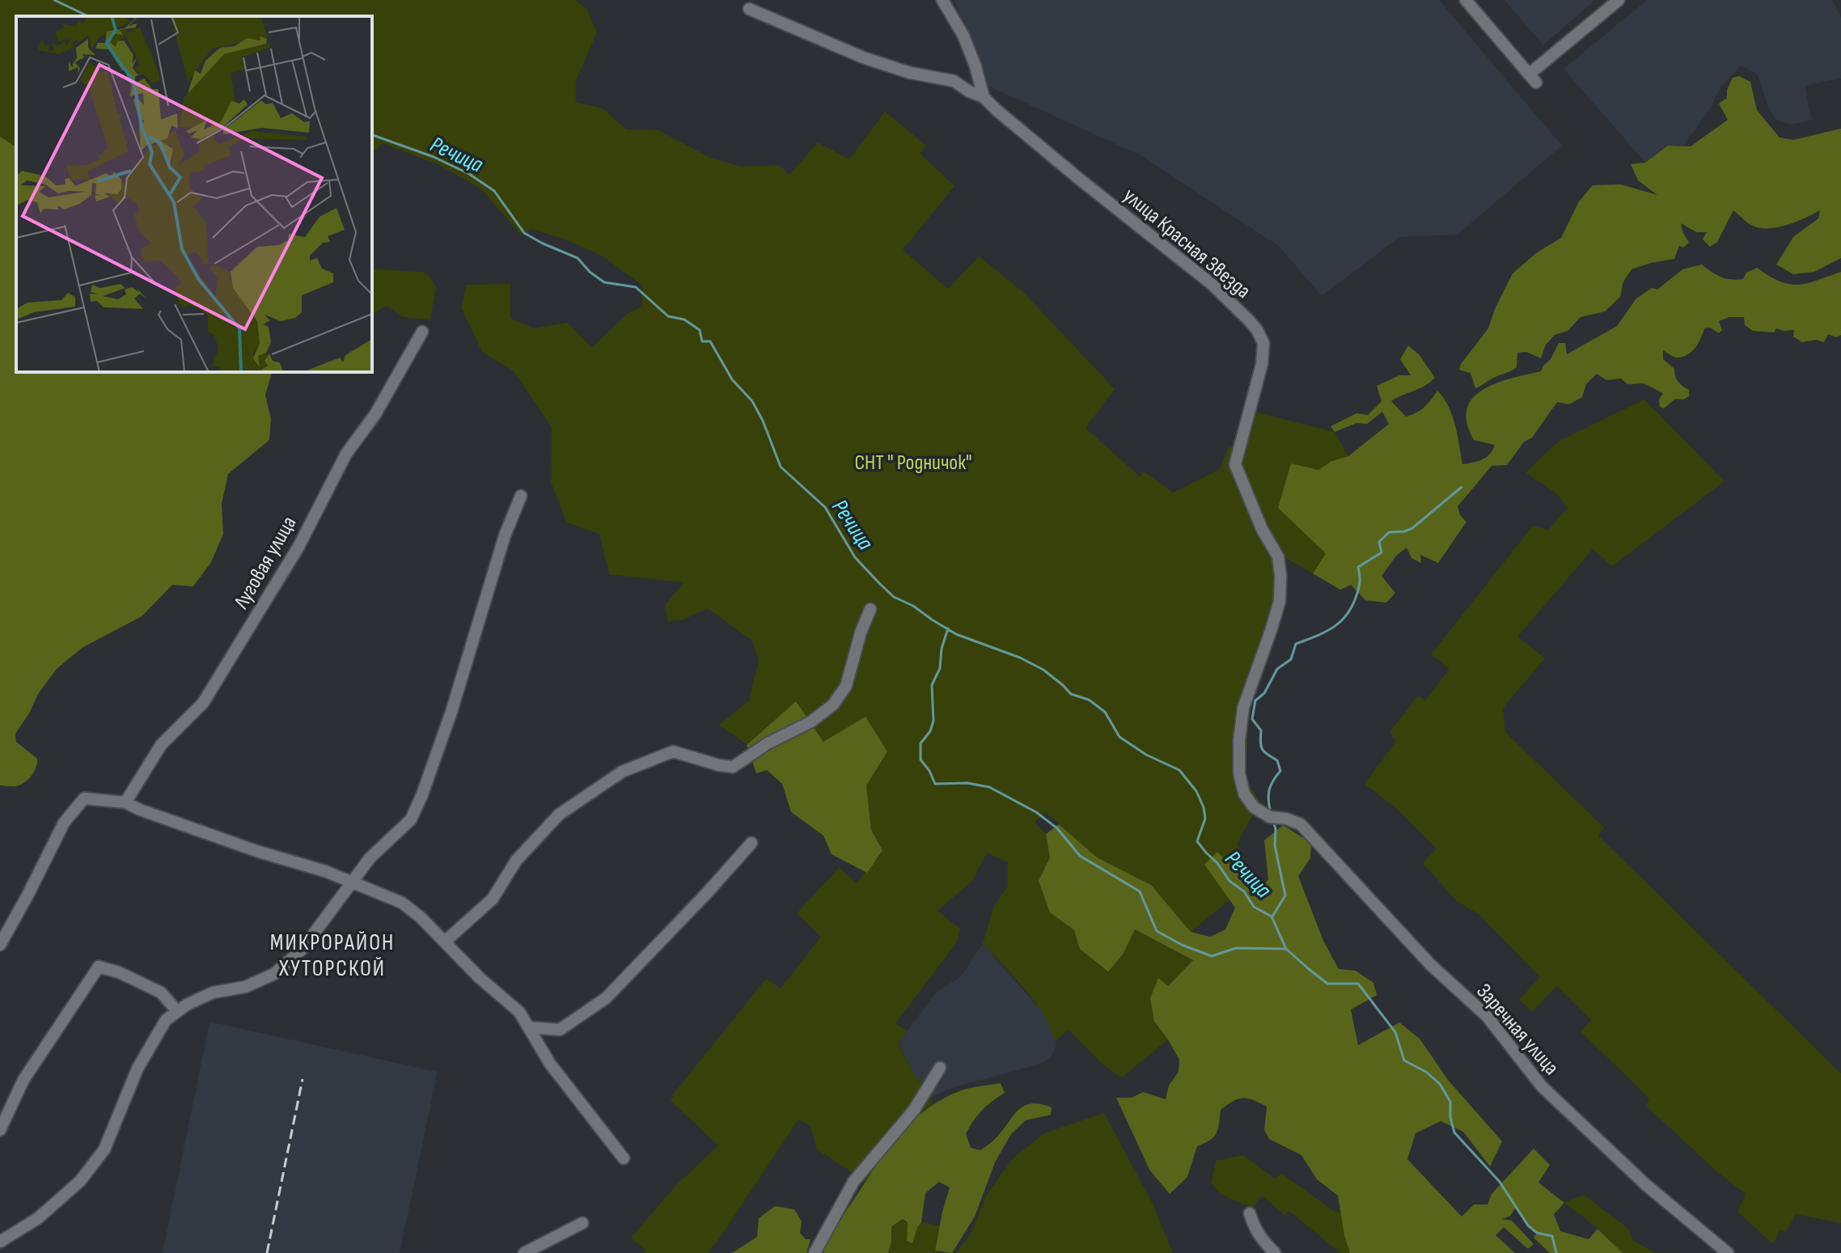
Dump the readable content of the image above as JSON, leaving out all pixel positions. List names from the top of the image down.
{
  "streets": {
    "street": ["улица Красная Звезда", "Луговая улица", "Заречная улица"]
  },
  "crossings": [
    ["улица Красная Звезда", "Заречная улица"]
  ],
  "districts": ["МИКРОРАЙОН ХУТОРСКОЙ"],
  "water": ["Речица"],
  "parks": ["СНТ \" Родничок\""]
}
